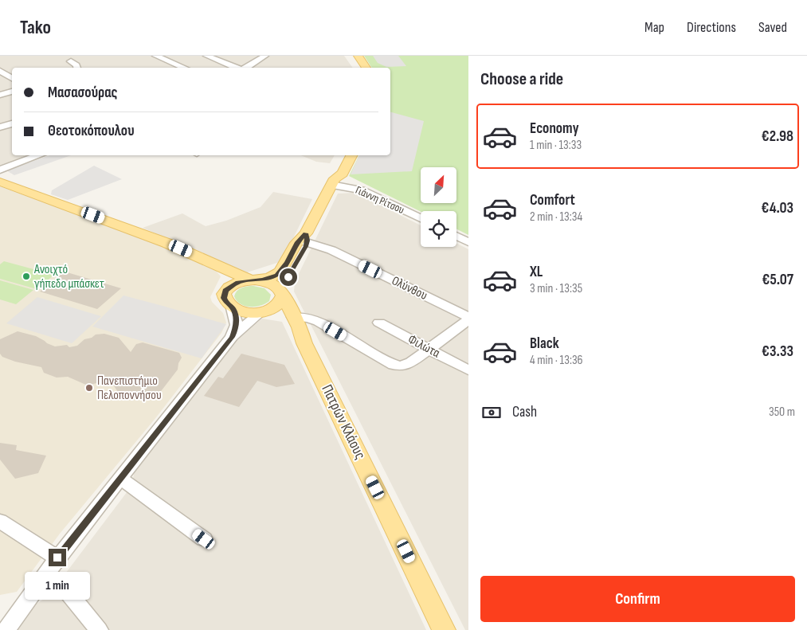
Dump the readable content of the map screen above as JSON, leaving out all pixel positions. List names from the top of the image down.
{
  "streets": {
    "main road": ["Πατρών Κλάους"],
    "street": ["Γιάννη Ρίτσου", "Ολύνθου", "Φιλώτα"]
  },
  "places": ["Ανοιχτό γήπεδο μπάσκετ", "Πανεπιστήμιο Πελοποννήσου"],
  "north": "top right",
  "page": {
    "header": "Tako",
    "nav": ["Map", "Directions", "Saved"],
    "heading": "Choose a ride",
    "banner": ["Μασασούρας", "Θεοτοκόπουλου"],
    "list": [
      {
        "name": "Economy",
        "note": "1 min · 13:33",
        "value": "€2.98"
      },
      {
        "name": "Comfort",
        "note": "2 min · 13:34",
        "value": "€4.03"
      },
      {
        "name": "XL",
        "note": "3 min · 13:35",
        "value": "€5.07"
      },
      {
        "name": "Black",
        "note": "4 min · 13:36",
        "value": "€3.33"
      }
    ],
    "pay": ["Cash", "350 m"],
    "buttons": "Confirm",
    "bubble": "1 min"
  }
}
